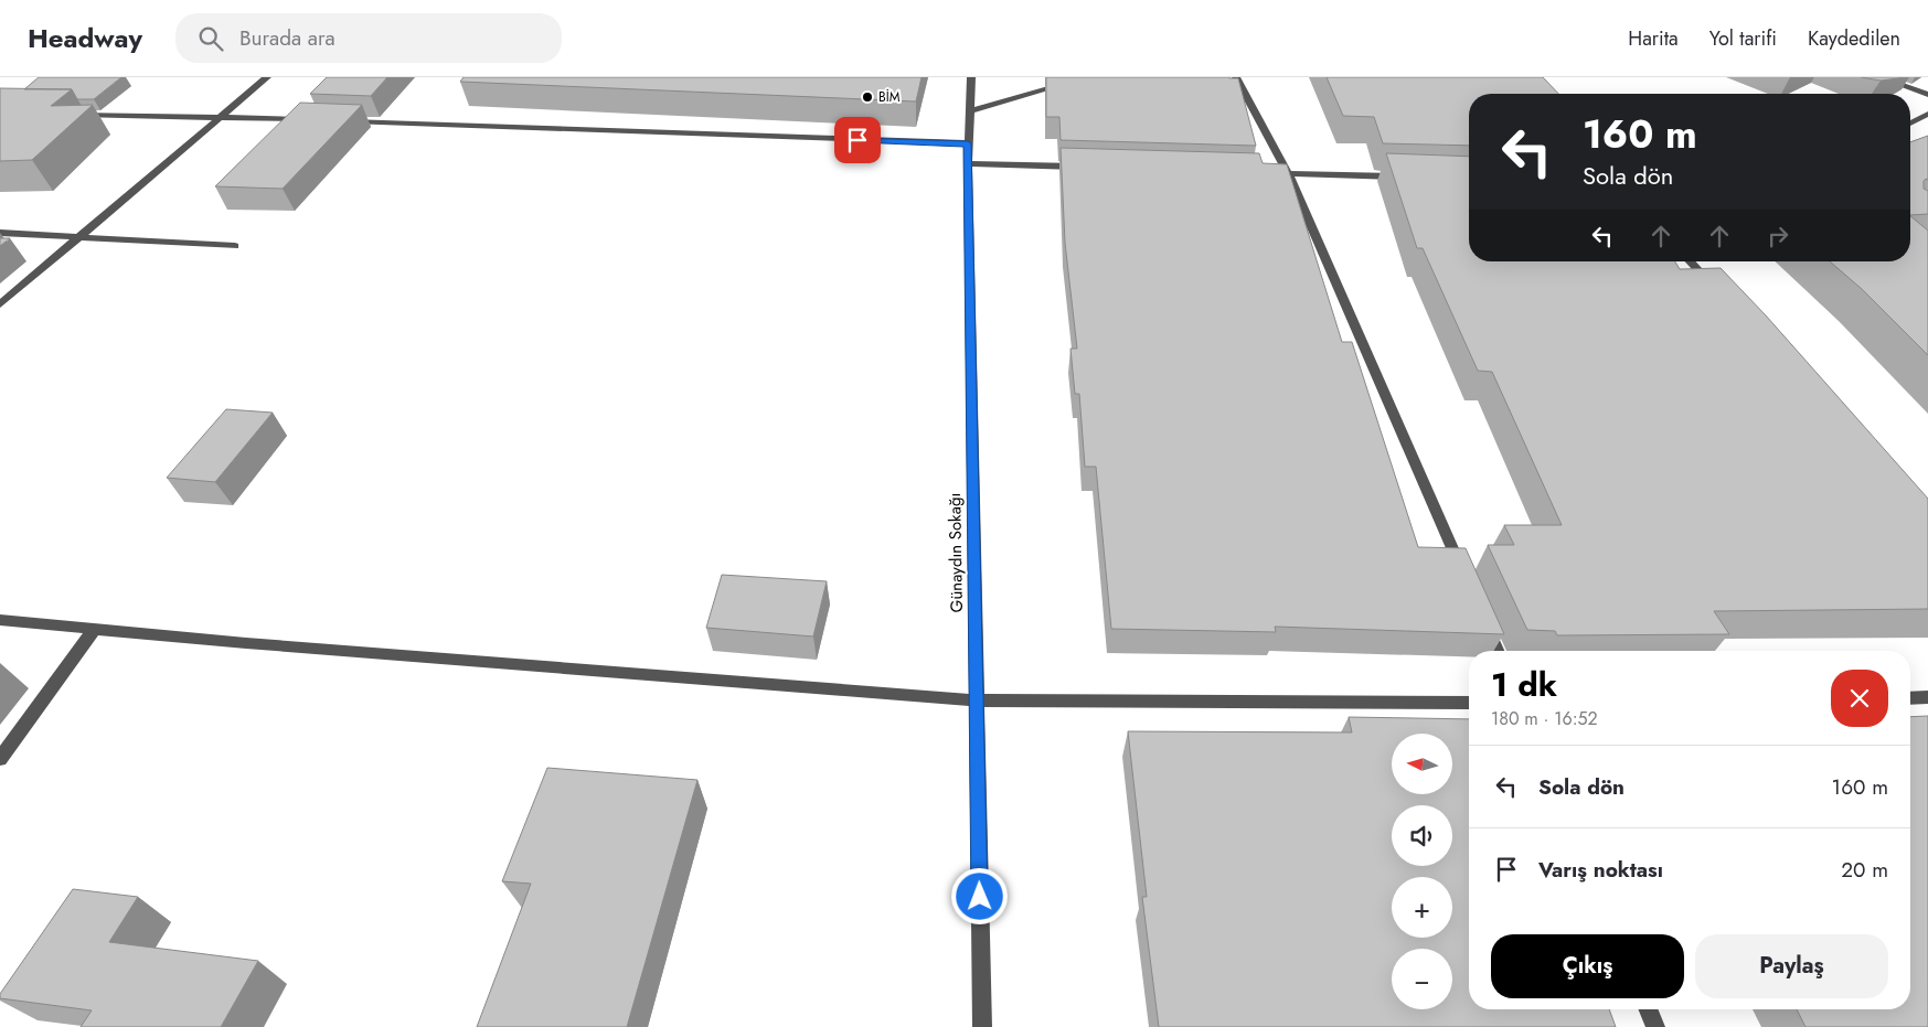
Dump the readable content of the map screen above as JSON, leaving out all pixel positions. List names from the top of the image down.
{
  "streets": {
    "street": ["Günaydın Sokağı"]
  },
  "places": ["BİM"],
  "north": "left",
  "page": {
    "header": "Headway",
    "search": "Burada ara",
    "nav": ["Harita", "Yol tarifi", "Kaydedilen"],
    "turn": ["160 m", "Sola dön"],
    "heading": ["1 dk", "180 m · 16:52"],
    "map_buttons": ["+", "−"],
    "list": [
      {
        "name": "Sola dön",
        "value": "160 m"
      },
      {
        "name": "Varış noktası",
        "value": "20 m"
      }
    ],
    "buttons": ["Çıkış", "Paylaş"]
  }
}
